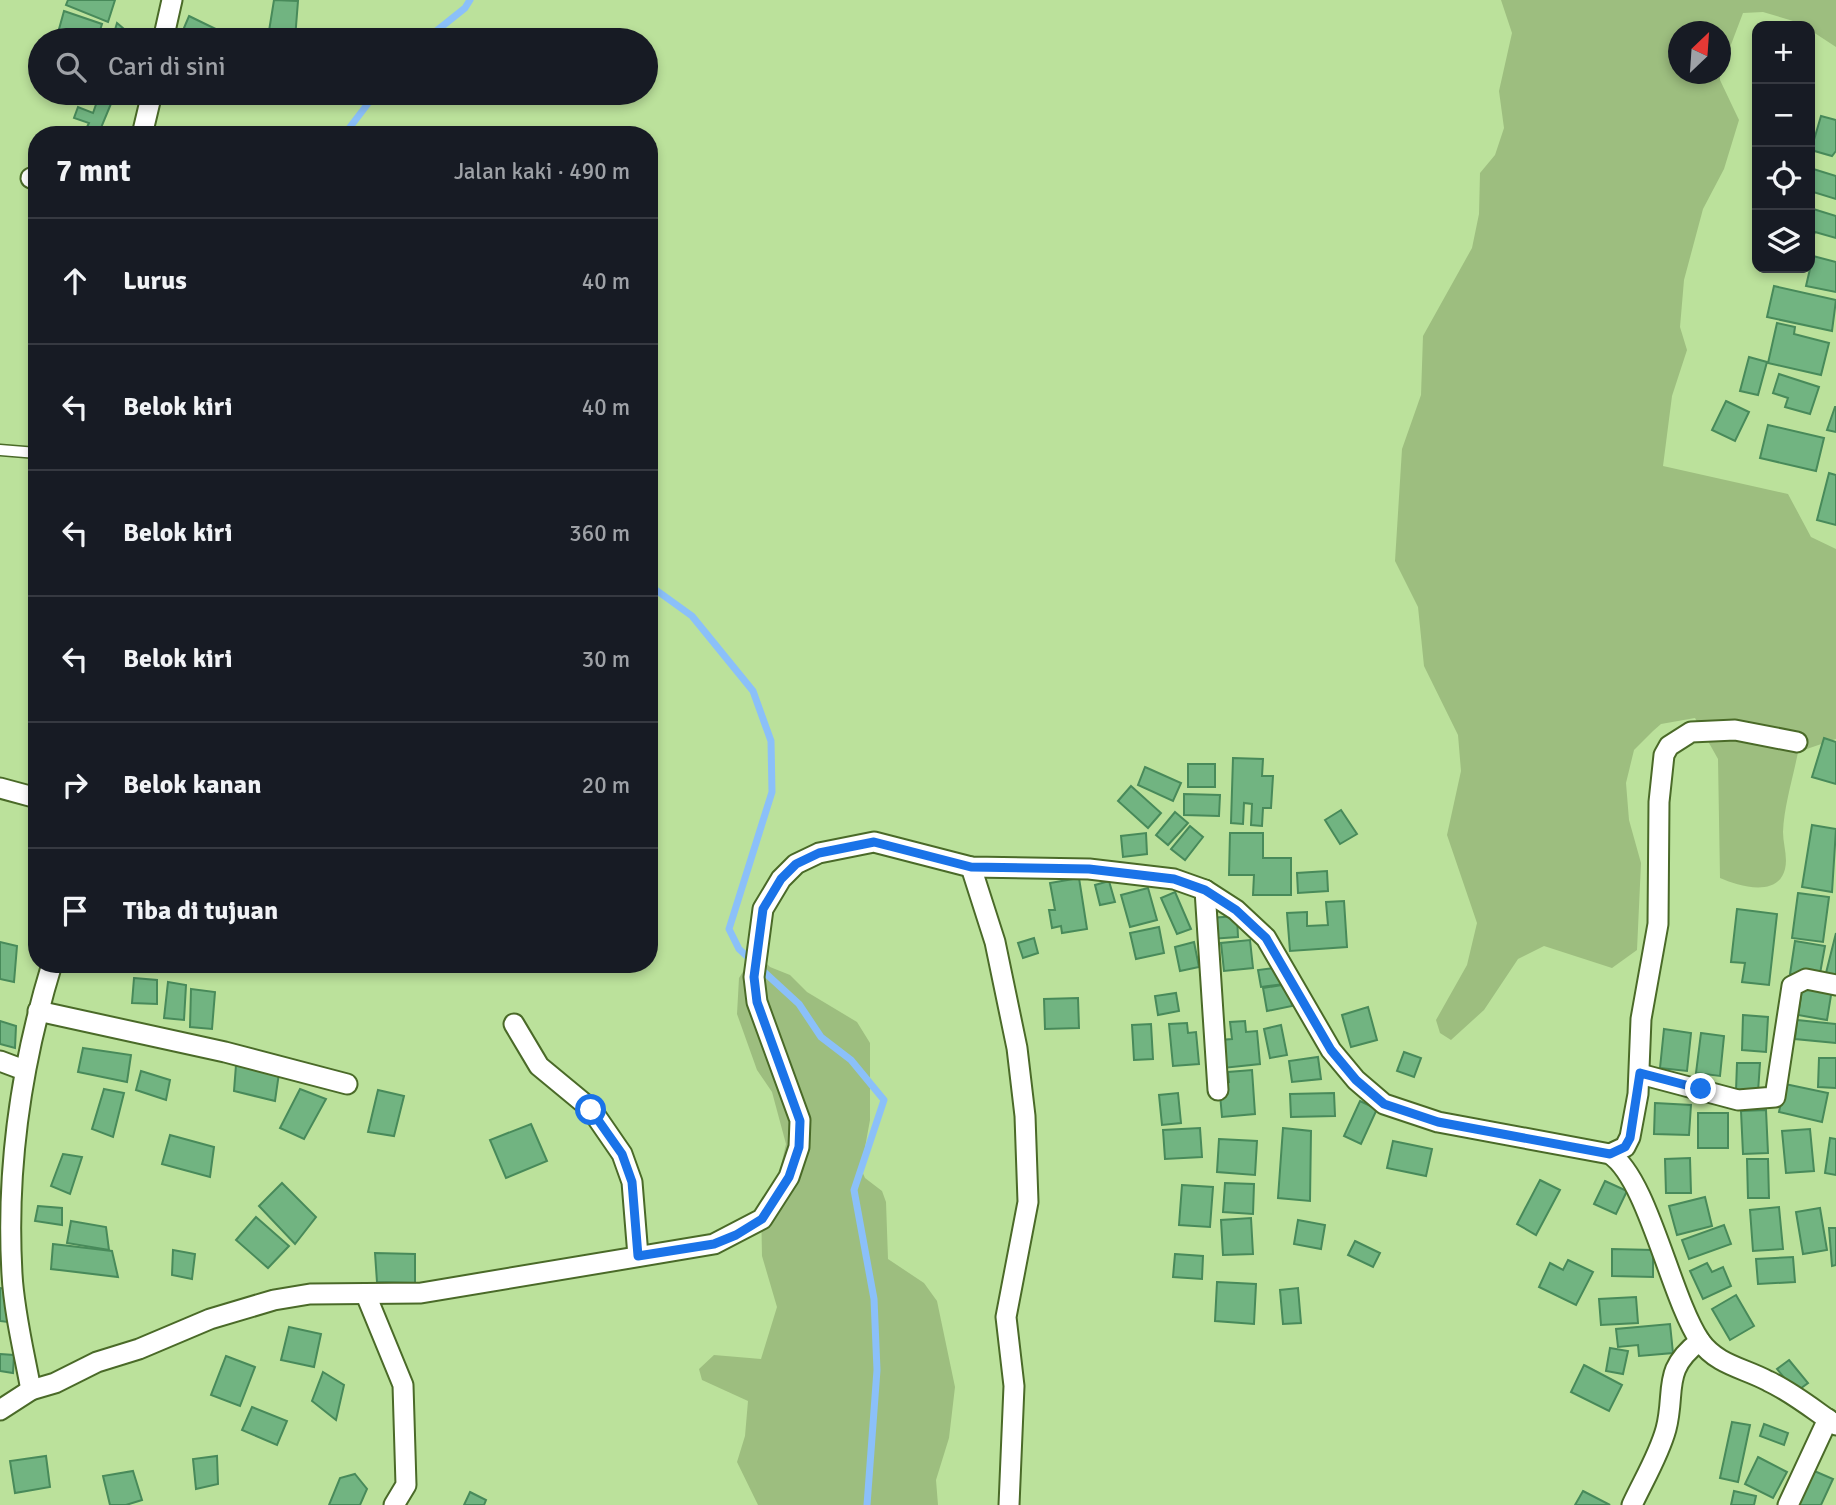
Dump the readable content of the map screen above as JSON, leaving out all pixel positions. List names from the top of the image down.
{
  "north": "top right",
  "page": {
    "map_buttons": ["+", "−"],
    "search": "Cari di sini",
    "heading": ["7 mnt", "Jalan kaki · 490 m"],
    "list": [
      ["Lurus", "40 m"],
      ["Belok kiri", "40 m"],
      ["Belok kiri", "360 m"],
      ["Belok kiri", "30 m"],
      ["Belok kanan", "20 m"],
      "Tiba di tujuan"
    ]
  }
}
